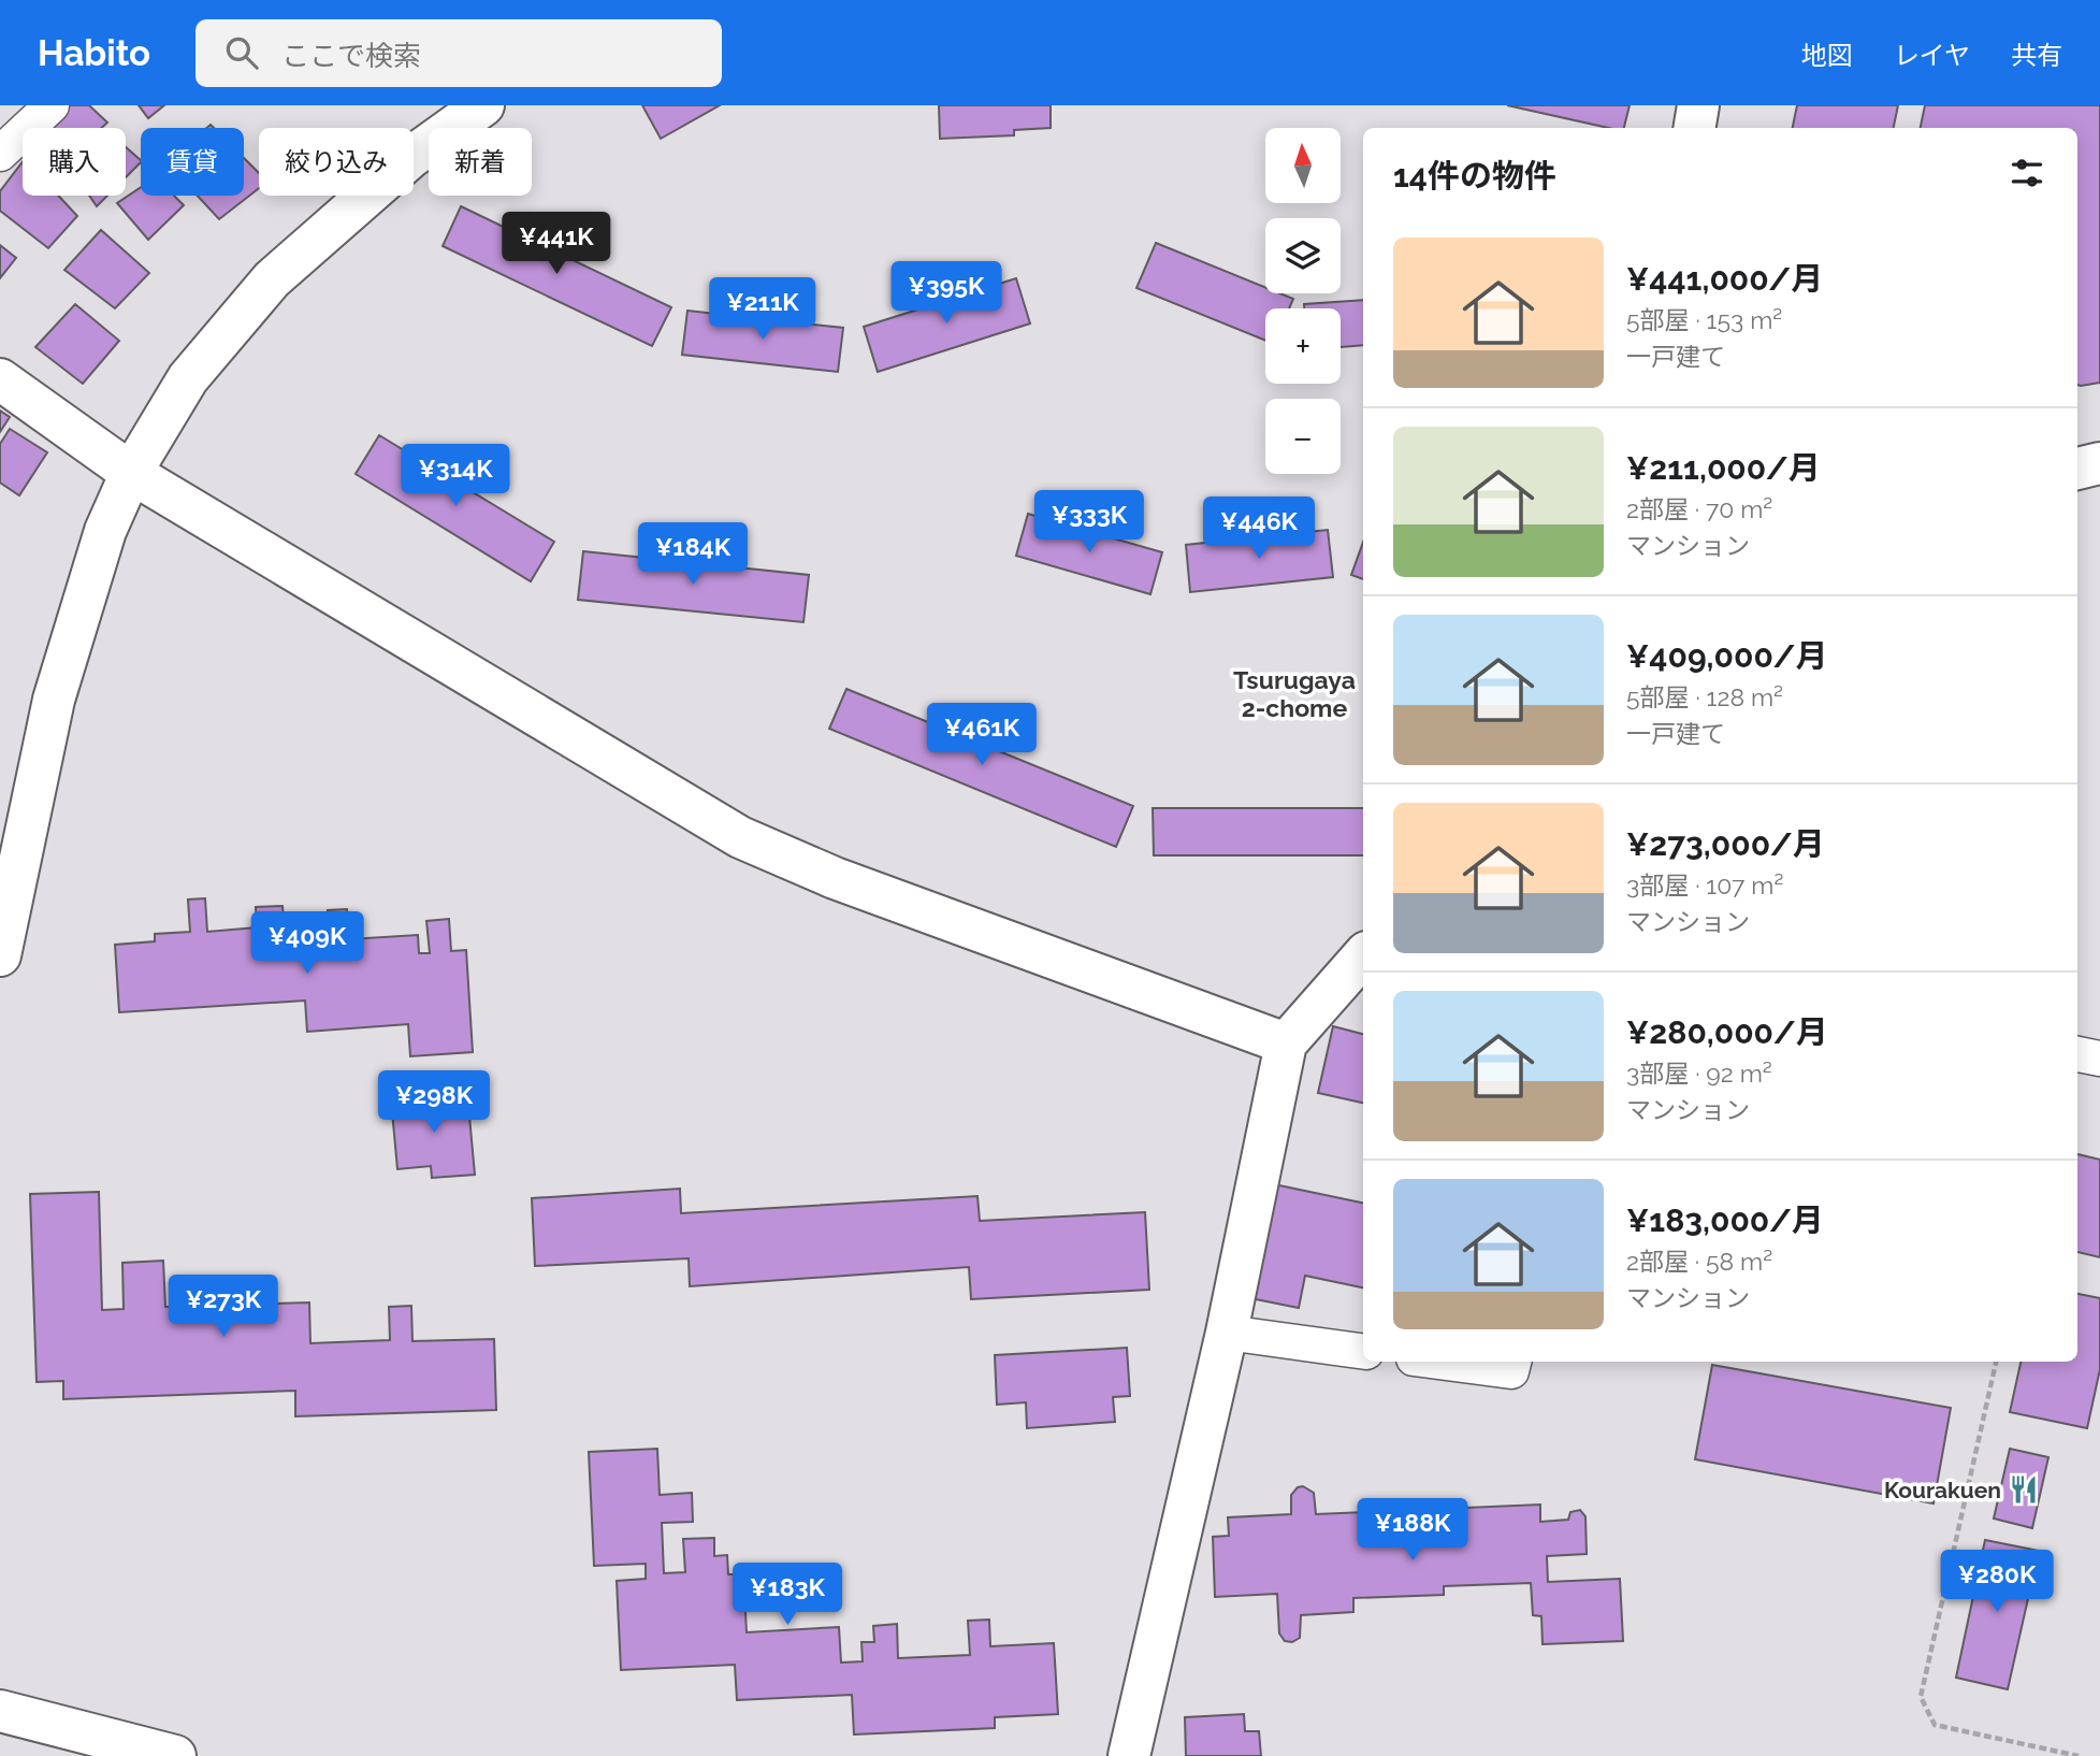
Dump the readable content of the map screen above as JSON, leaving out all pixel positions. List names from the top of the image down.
{
  "districts": ["Tsurugaya 2-chome"],
  "places": {
    "restaurant": ["Kourakuen"]
  },
  "north": "top",
  "page": {
    "header": "Habito",
    "search": "ここで検索",
    "nav": ["地図", "レイヤ", "共有"],
    "map_buttons": ["+", "−"],
    "chip": [
      "購入",
      "賃貸",
      "絞り込み",
      "新着"
    ],
    "heading": "14件の物件",
    "price": [
      "¥441K",
      "¥395K",
      "¥211K",
      "¥314K",
      "¥333K",
      "¥446K",
      "¥184K",
      "¥461K",
      "¥409K",
      "¥298K",
      "¥273K",
      "¥188K",
      "¥280K",
      "¥183K"
    ],
    "list": [
      {
        "name": "¥441,000/月",
        "note": "5部屋 · 153 m² · 一戸建て"
      },
      {
        "name": "¥211,000/月",
        "note": "2部屋 · 70 m² · マンション"
      },
      {
        "name": "¥409,000/月",
        "note": "5部屋 · 128 m² · 一戸建て"
      },
      {
        "name": "¥273,000/月",
        "note": "3部屋 · 107 m² · マンション"
      },
      {
        "name": "¥280,000/月",
        "note": "3部屋 · 92 m² · マンション"
      },
      {
        "name": "¥183,000/月",
        "note": "2部屋 · 58 m² · マンション"
      }
    ]
  }
}
